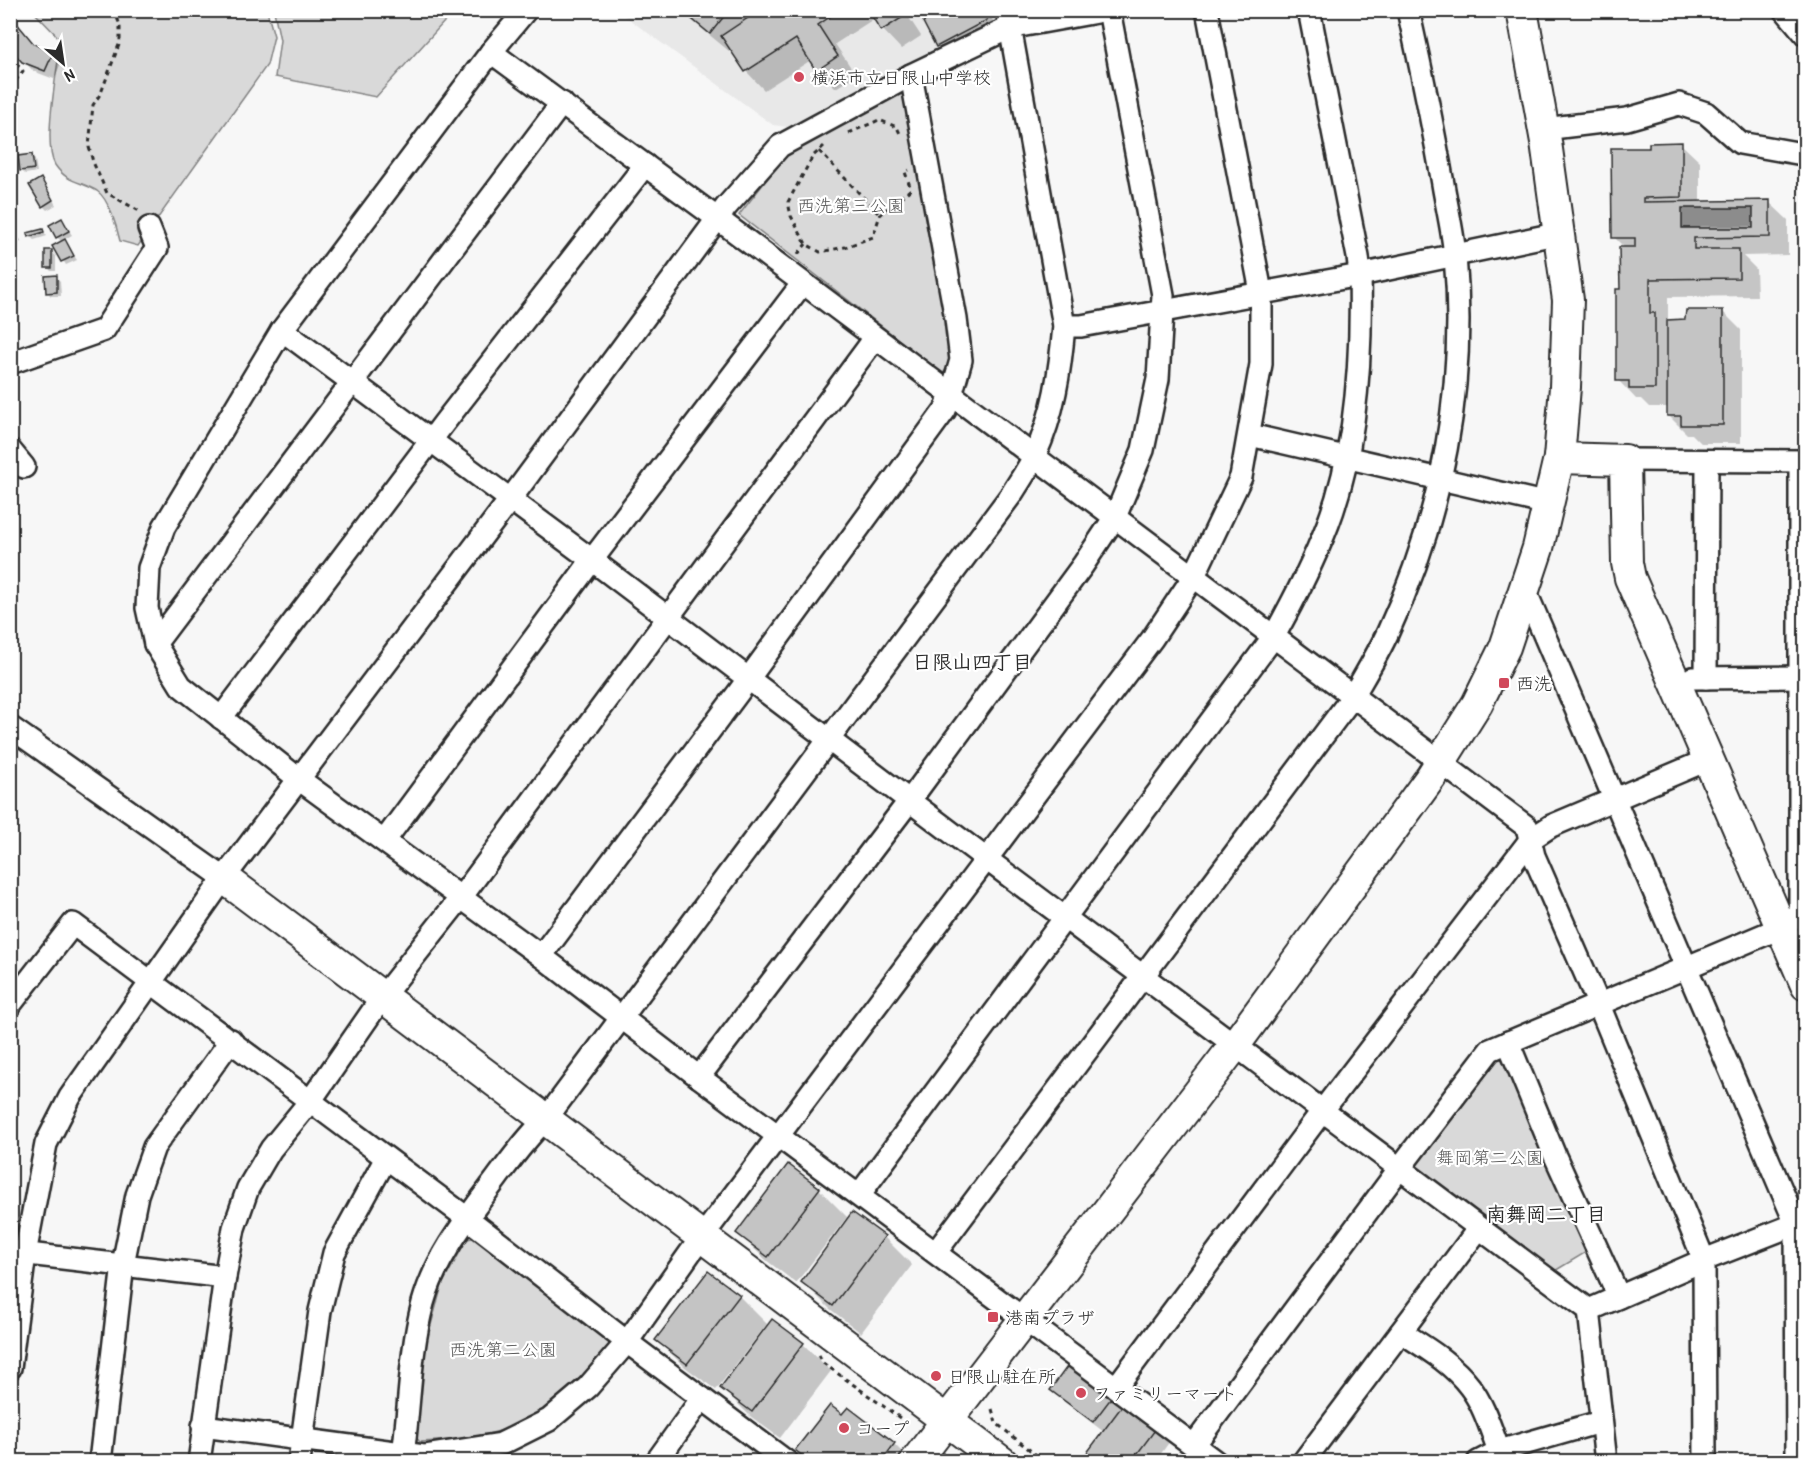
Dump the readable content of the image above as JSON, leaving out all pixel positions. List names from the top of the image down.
{
  "districts": ["日限山四丁目", "南舞岡二丁目"],
  "parks": ["西洗第三公園", "舞岡第二公園", "西洗第二公園"],
  "places": {
    "other": [
      "横浜市立日限山中学校",
      "日限山駐在所",
      "ファミリーマート",
      "コープ"
    ],
    "transit": ["西洗", "港南プラザ"]
  },
  "north": "bottom right"
}
